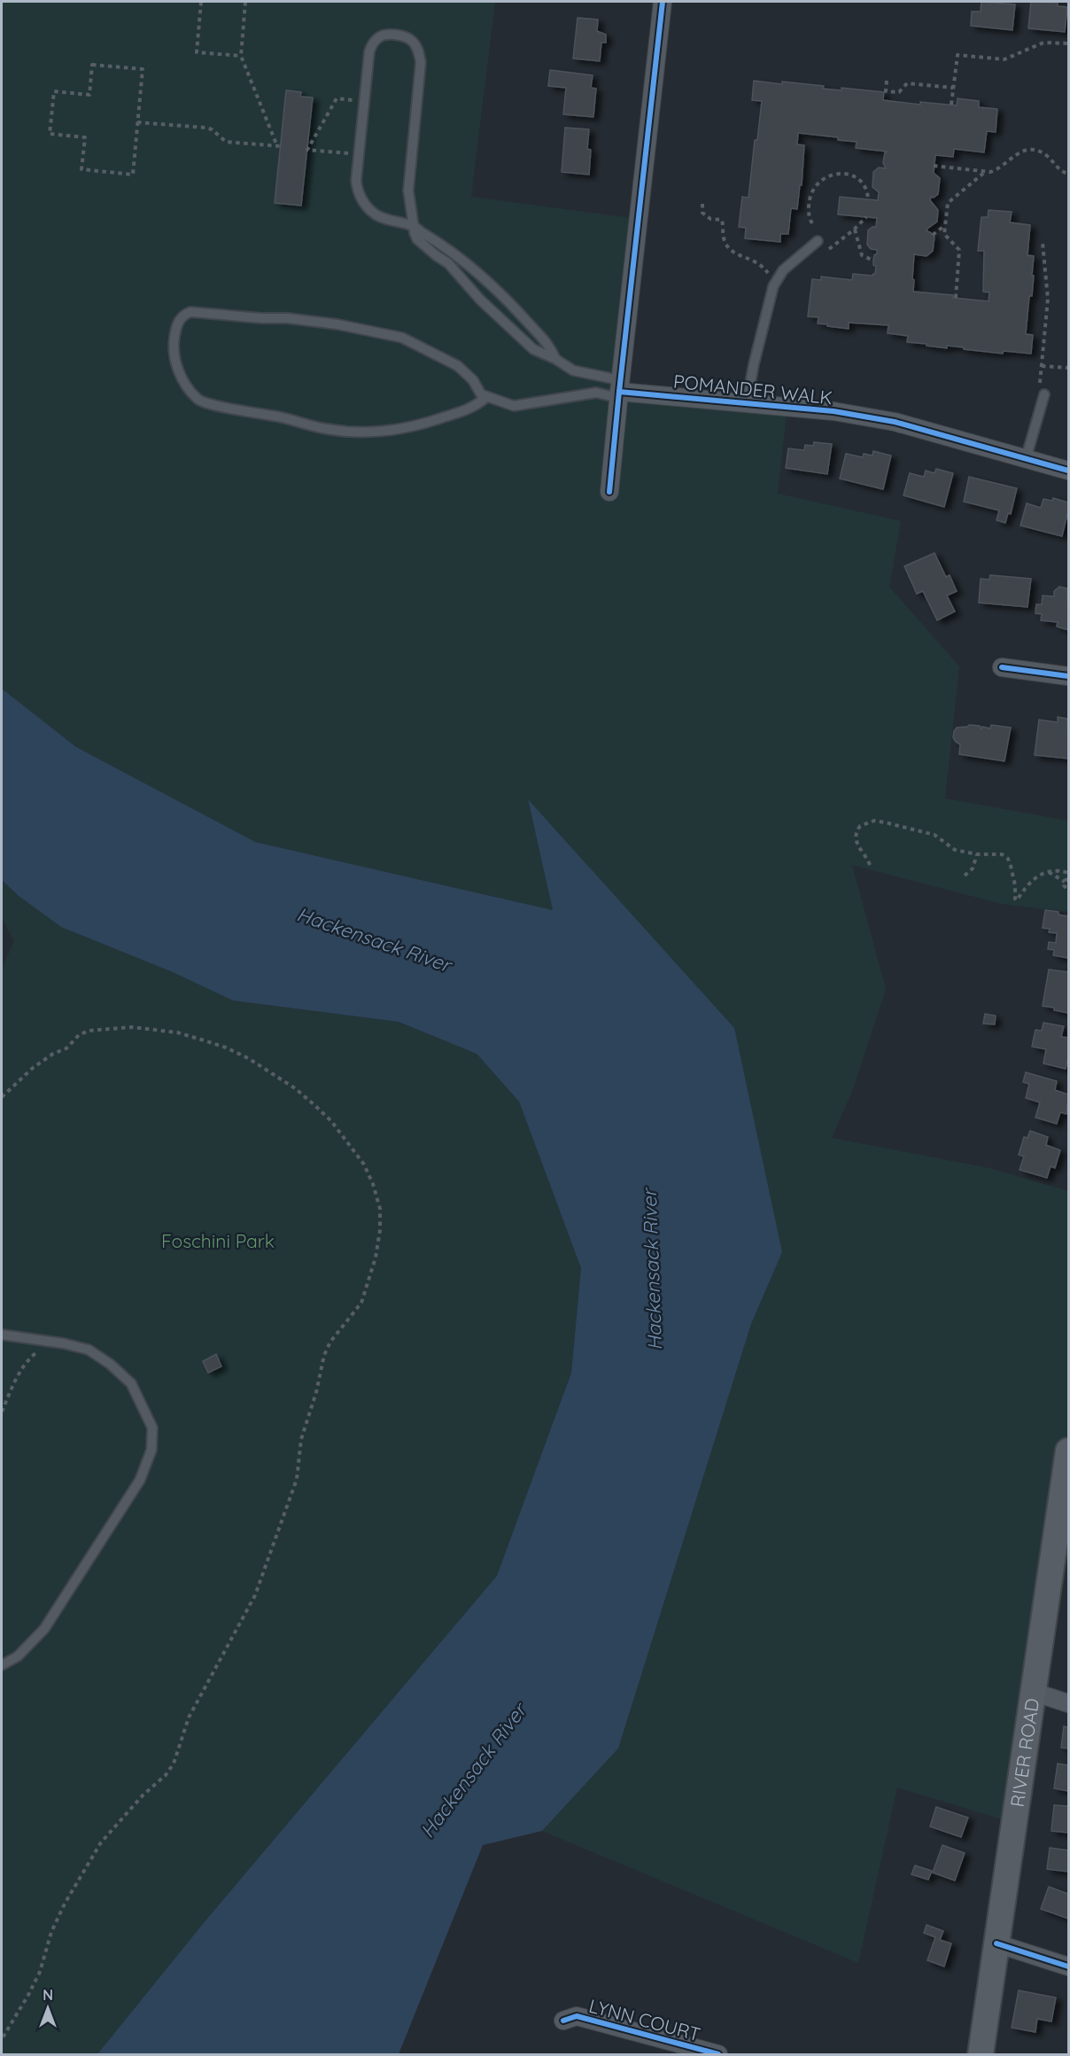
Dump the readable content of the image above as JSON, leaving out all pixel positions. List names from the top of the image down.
{
  "streets": {
    "main road": ["RIVER ROAD"],
    "street": ["POMANDER WALK", "LYNN COURT"]
  },
  "water": ["Hackensack River"],
  "parks": ["Foschini Park"],
  "north": "top"
}
